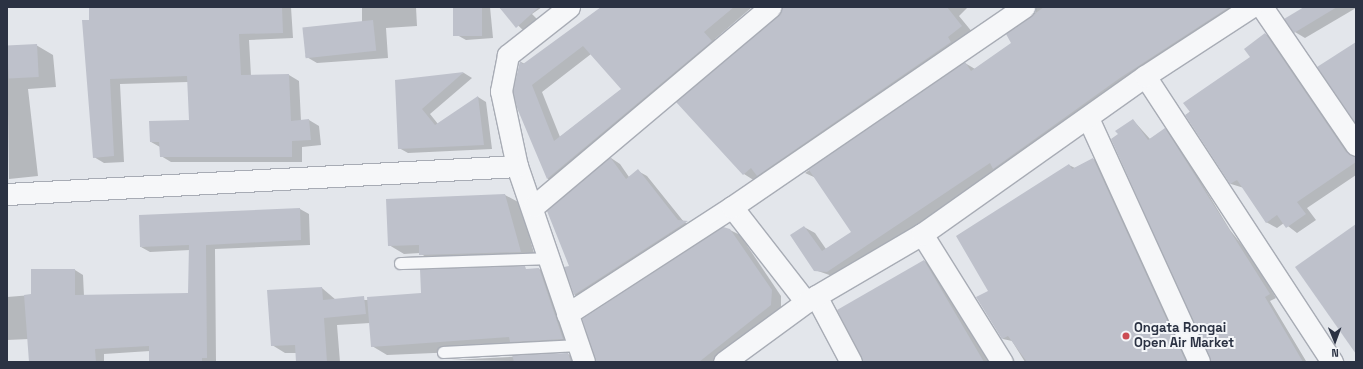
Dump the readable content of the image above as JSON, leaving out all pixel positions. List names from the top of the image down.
{
  "places": ["Ongata Rongai Open Air Market"],
  "north": "bottom"
}
